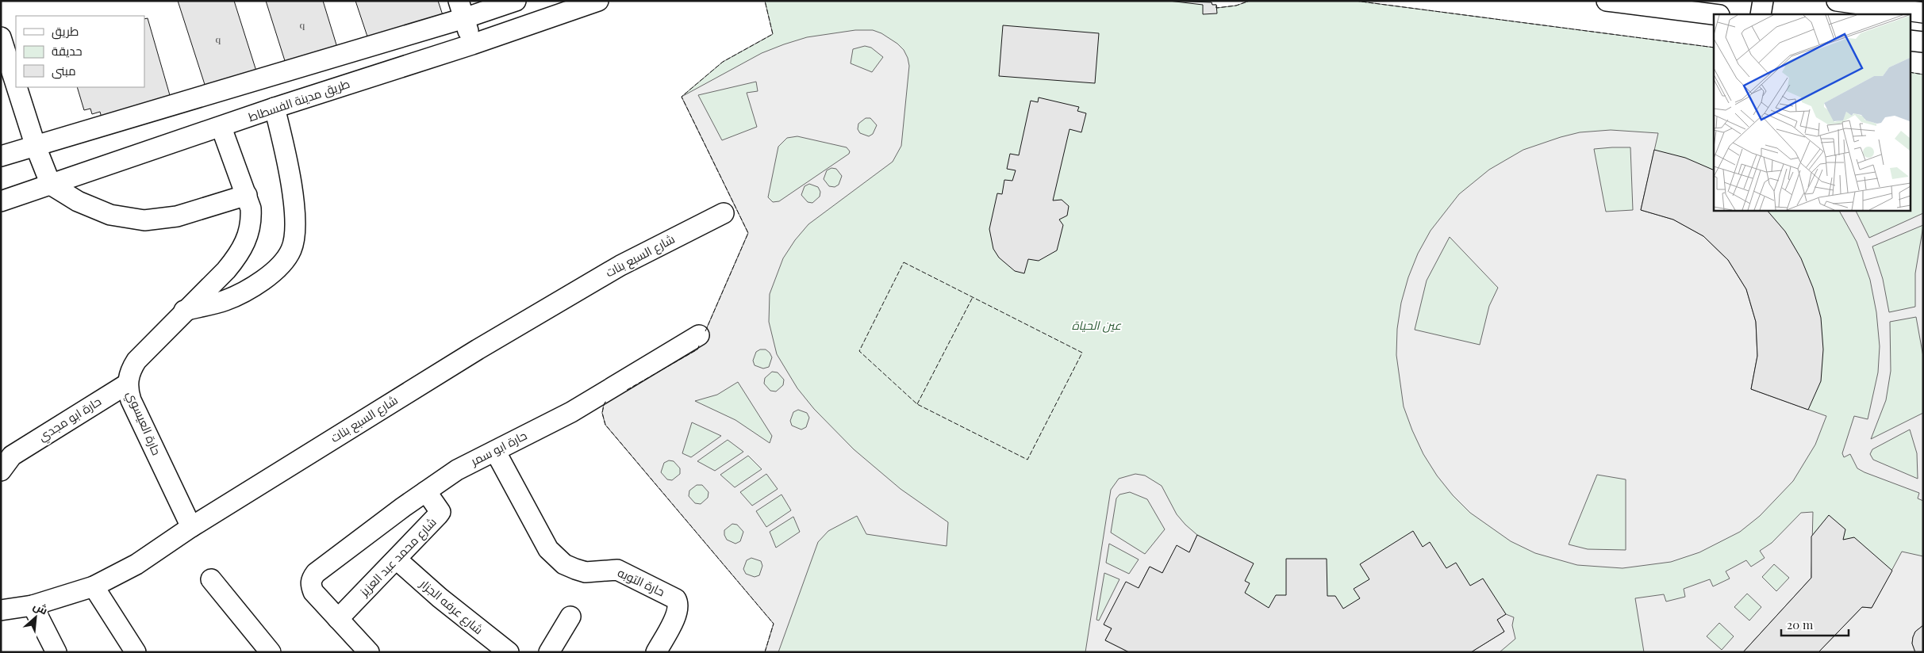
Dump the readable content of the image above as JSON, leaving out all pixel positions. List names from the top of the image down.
{
  "streets": {
    "street": [
      "طريق مدينة الفسطاط",
      "شارع السبع بنات",
      "حارة ابو مجدي",
      "حارة العيسوي",
      "حارة ابو سمر",
      "شارع محمد عبد العزيز",
      "حارة التوبه",
      "شارع عرفه الجزار"
    ]
  },
  "crossings": [
    ["طريق مدينة الفسطاط", "حارة العيسوي"],
    ["شارع السبع بنات", "حارة العيسوي"],
    ["حارة ابو مجدي", "حارة العيسوي"],
    ["حارة ابو سمر", "شارع محمد عبد العزيز"],
    ["حارة ابو سمر", "حارة التوبه"],
    ["شارع محمد عبد العزيز", "شارع عرفه الجزار"]
  ],
  "parks": ["عين الحياة"],
  "house_numbers": ["q", "q"],
  "legend": ["طريق", "حديقة", "مبنى"],
  "scale_bar": "20 m",
  "north": "top right"
}
